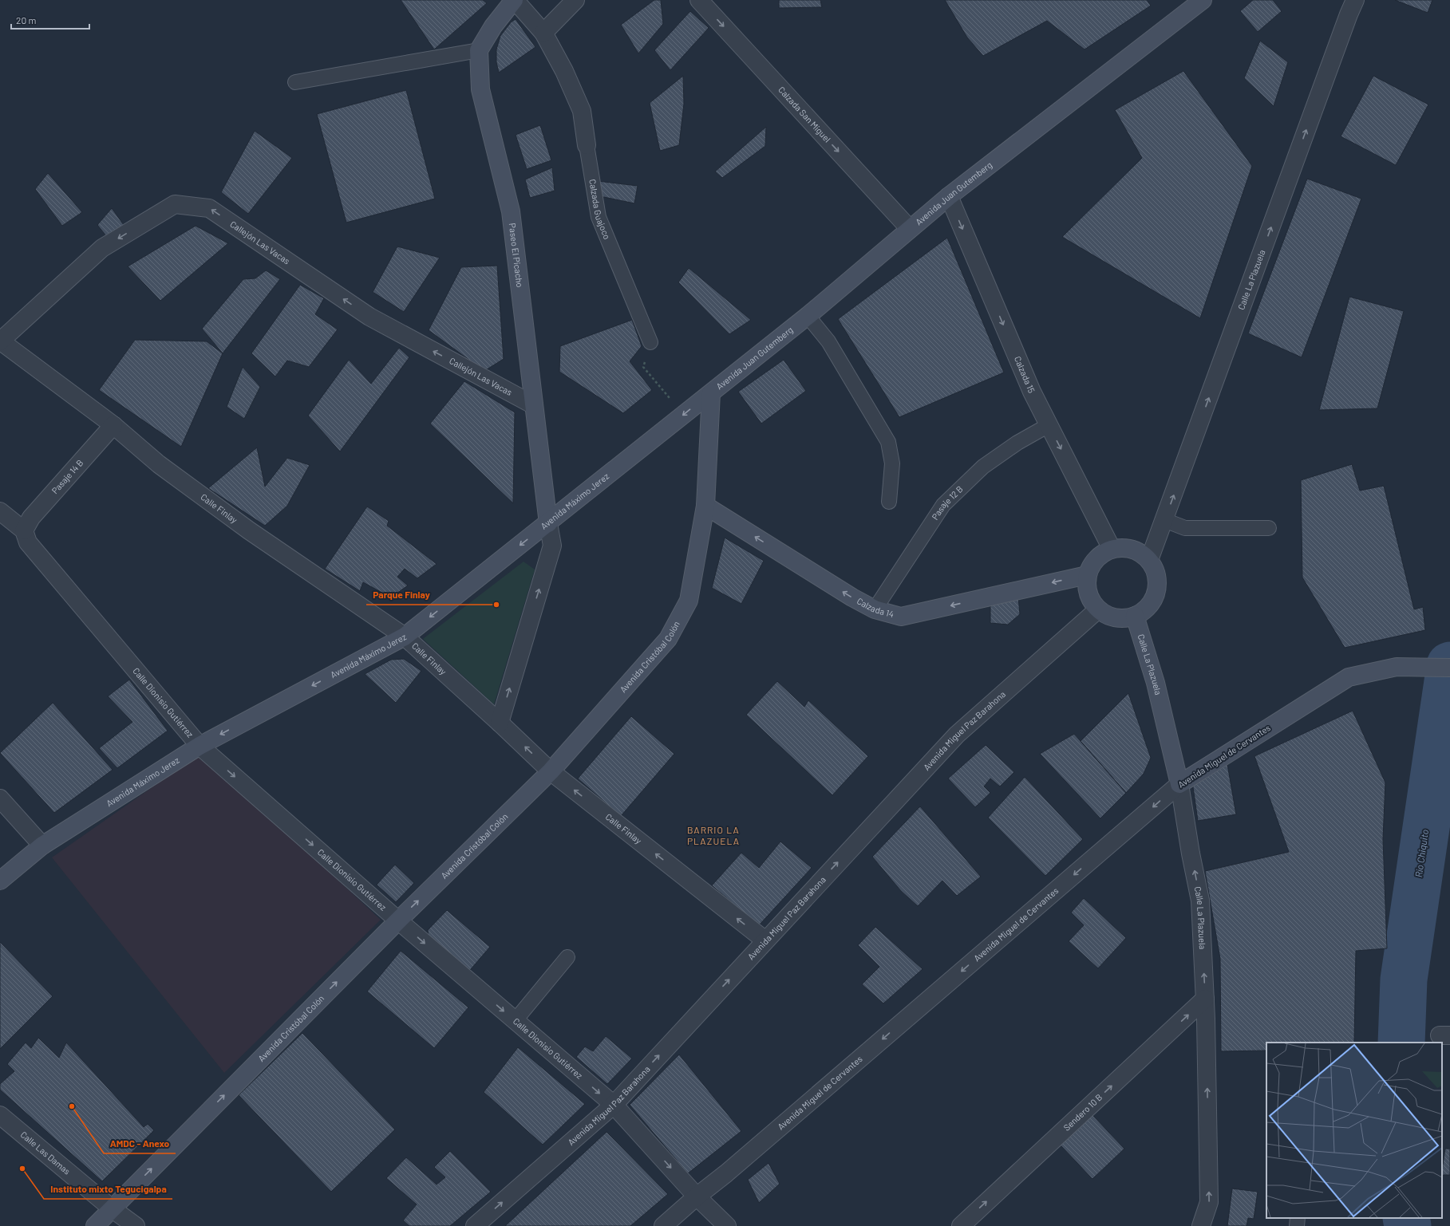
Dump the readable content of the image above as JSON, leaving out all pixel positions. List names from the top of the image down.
{
  "streets": {
    "main road": [
      "Avenida Juan Gutemberg",
      "Paseo El Picacho",
      "Calle La Plazuela",
      "Avenida Máximo Jerez",
      "Calzada 14",
      "Avenida Cristóbal Colón",
      "Avenida Miguel de Cervantes"
    ],
    "street": [
      "Calzada San Miguel",
      "Calzada Guajoco",
      "Callejón Las Vacas",
      "Calzada 15",
      "Pasaje 14 B",
      "Calle Finlay",
      "Calle Dionisio Gutiérrez",
      "Avenida Miguel Paz Barahona",
      "Sendero 10 B",
      "Calle Las Damas"
    ],
    "lane": ["Pasaje 12 B"]
  },
  "crossings": [
    ["Calzada San Miguel", "Avenida Juan Gutemberg"],
    ["Avenida Juan Gutemberg", "Calzada 15"],
    ["Avenida Juan Gutemberg", "Avenida Máximo Jerez"],
    ["Avenida Juan Gutemberg", "Avenida Cristóbal Colón"],
    ["Callejón Las Vacas", "Paseo El Picacho"],
    ["Callejón Las Vacas", "Calle Finlay"],
    ["Paseo El Picacho", "Avenida Máximo Jerez"],
    ["Calle La Plazuela", "Calzada 15"],
    ["Calle La Plazuela", "Calzada 14"],
    ["Calle La Plazuela", "Avenida Miguel Paz Barahona"],
    ["Calle La Plazuela", "Avenida Miguel de Cervantes"],
    ["Calle La Plazuela", "Sendero 10 B"],
    ["Calzada 15", "Pasaje 12 B"],
    ["Calzada 15", "Calzada 14"],
    ["Calzada 15", "Avenida Miguel Paz Barahona"],
    ["Pasaje 14 B", "Calle Finlay"],
    ["Pasaje 14 B", "Calle Dionisio Gutiérrez"],
    ["Avenida Máximo Jerez", "Calle Finlay"],
    ["Avenida Máximo Jerez", "Avenida Cristóbal Colón"],
    ["Avenida Máximo Jerez", "Calle Dionisio Gutiérrez"],
    ["Pasaje 12 B", "Calzada 14"],
    ["Calle Finlay", "Avenida Cristóbal Colón"],
    ["Calle Finlay", "Avenida Miguel Paz Barahona"],
    ["Calzada 14", "Avenida Cristóbal Colón"],
    ["Calzada 14", "Avenida Miguel Paz Barahona"],
    ["Avenida Cristóbal Colón", "Calle Dionisio Gutiérrez"],
    ["Avenida Cristóbal Colón", "Calle Las Damas"],
    ["Calle Dionisio Gutiérrez", "Avenida Miguel Paz Barahona"],
    ["Calle Dionisio Gutiérrez", "Avenida Miguel de Cervantes"]
  ],
  "one_way": [
    "Calzada San Miguel",
    "Callejón Las Vacas",
    "Calle La Plazuela",
    "Calzada 15",
    "Avenida Máximo Jerez",
    "Calle Finlay",
    "Calzada 14",
    "Avenida Cristóbal Colón",
    "Calle Dionisio Gutiérrez",
    "Avenida Miguel Paz Barahona",
    "Avenida Miguel de Cervantes",
    "Sendero 10 B"
  ],
  "districts": ["BARRIO LA PLAZUELA"],
  "water": ["Río Chiquito"],
  "places": ["Parque Finlay", "AMDC - Anexo", "Instituto mixto Tegucigalpa"],
  "scale_bar": "20 m"
}
